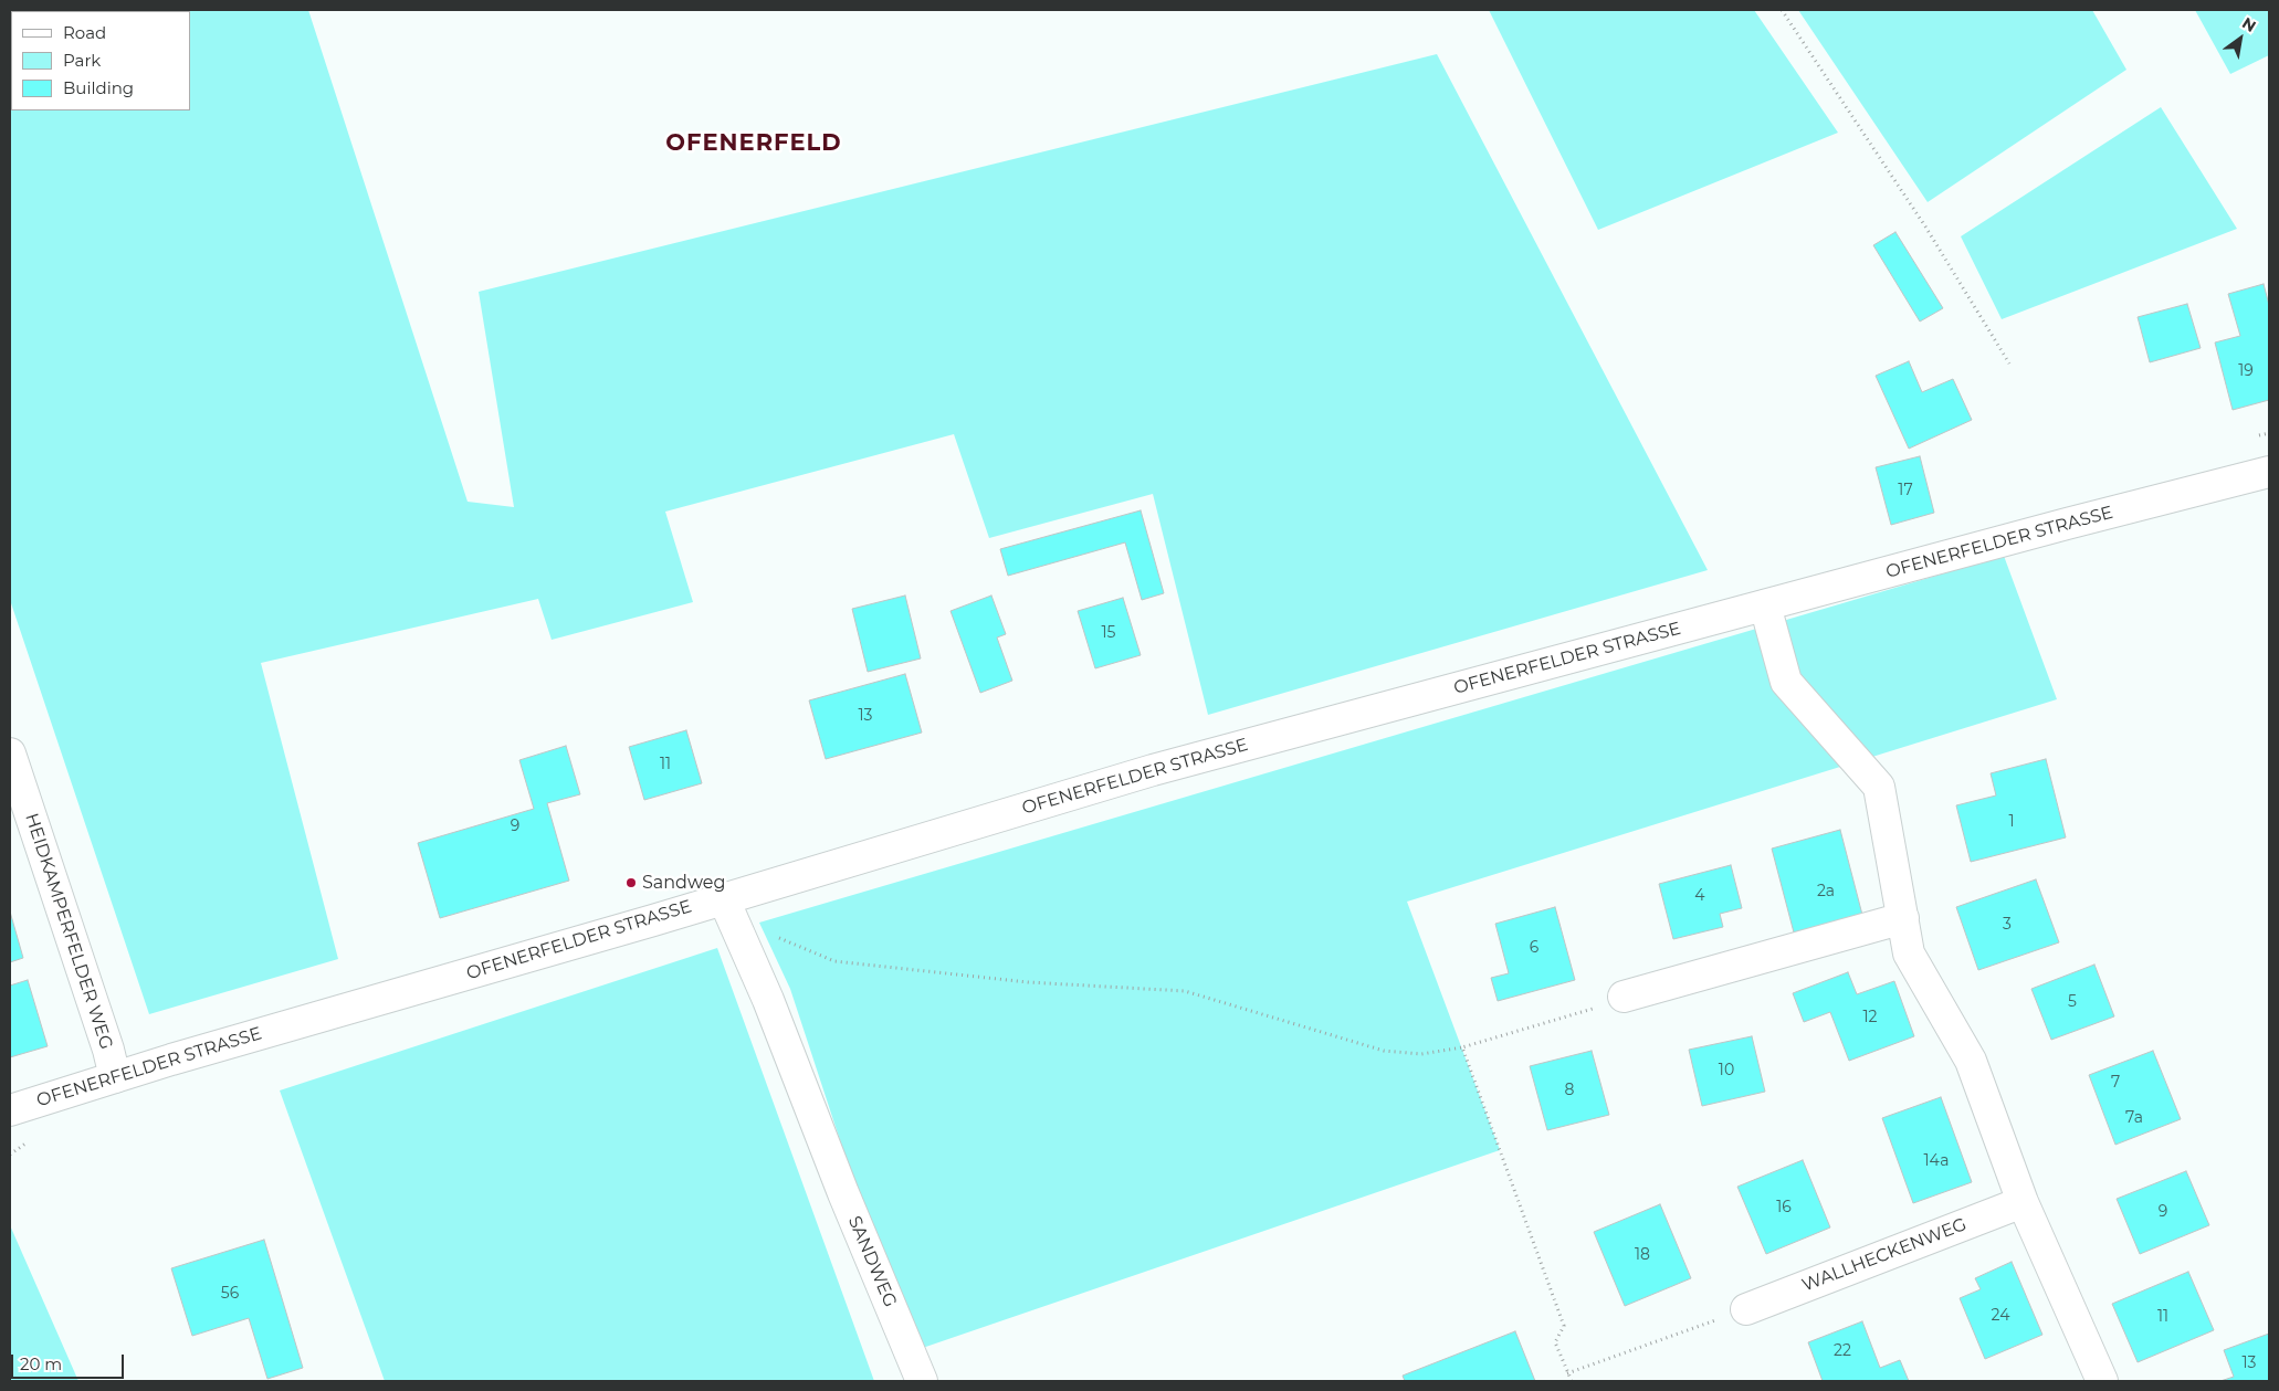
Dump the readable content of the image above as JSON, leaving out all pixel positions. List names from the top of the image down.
{
  "streets": {
    "street": [
      "OFENERFELDER STRASSE",
      "HEIDKAMPERFELDER WEG",
      "WALLHECKENWEG",
      "SANDWEG"
    ]
  },
  "crossings": [
    ["OFENERFELDER STRASSE", "HEIDKAMPERFELDER WEG"],
    ["OFENERFELDER STRASSE", "SANDWEG"]
  ],
  "districts": ["OFENERFELD"],
  "places": ["Sandweg"],
  "house_numbers": [
    "19",
    "17",
    "15",
    "13",
    "11",
    "1",
    "9",
    "2a",
    "4",
    "3",
    "6",
    "5",
    "12",
    "10",
    "7",
    "8",
    "7a",
    "14a",
    "16",
    "9",
    "18",
    "56",
    "24",
    "11",
    "22",
    "13"
  ],
  "legend": ["Road", "Park", "Building"],
  "scale_bar": "20 m",
  "north": "top right"
}
